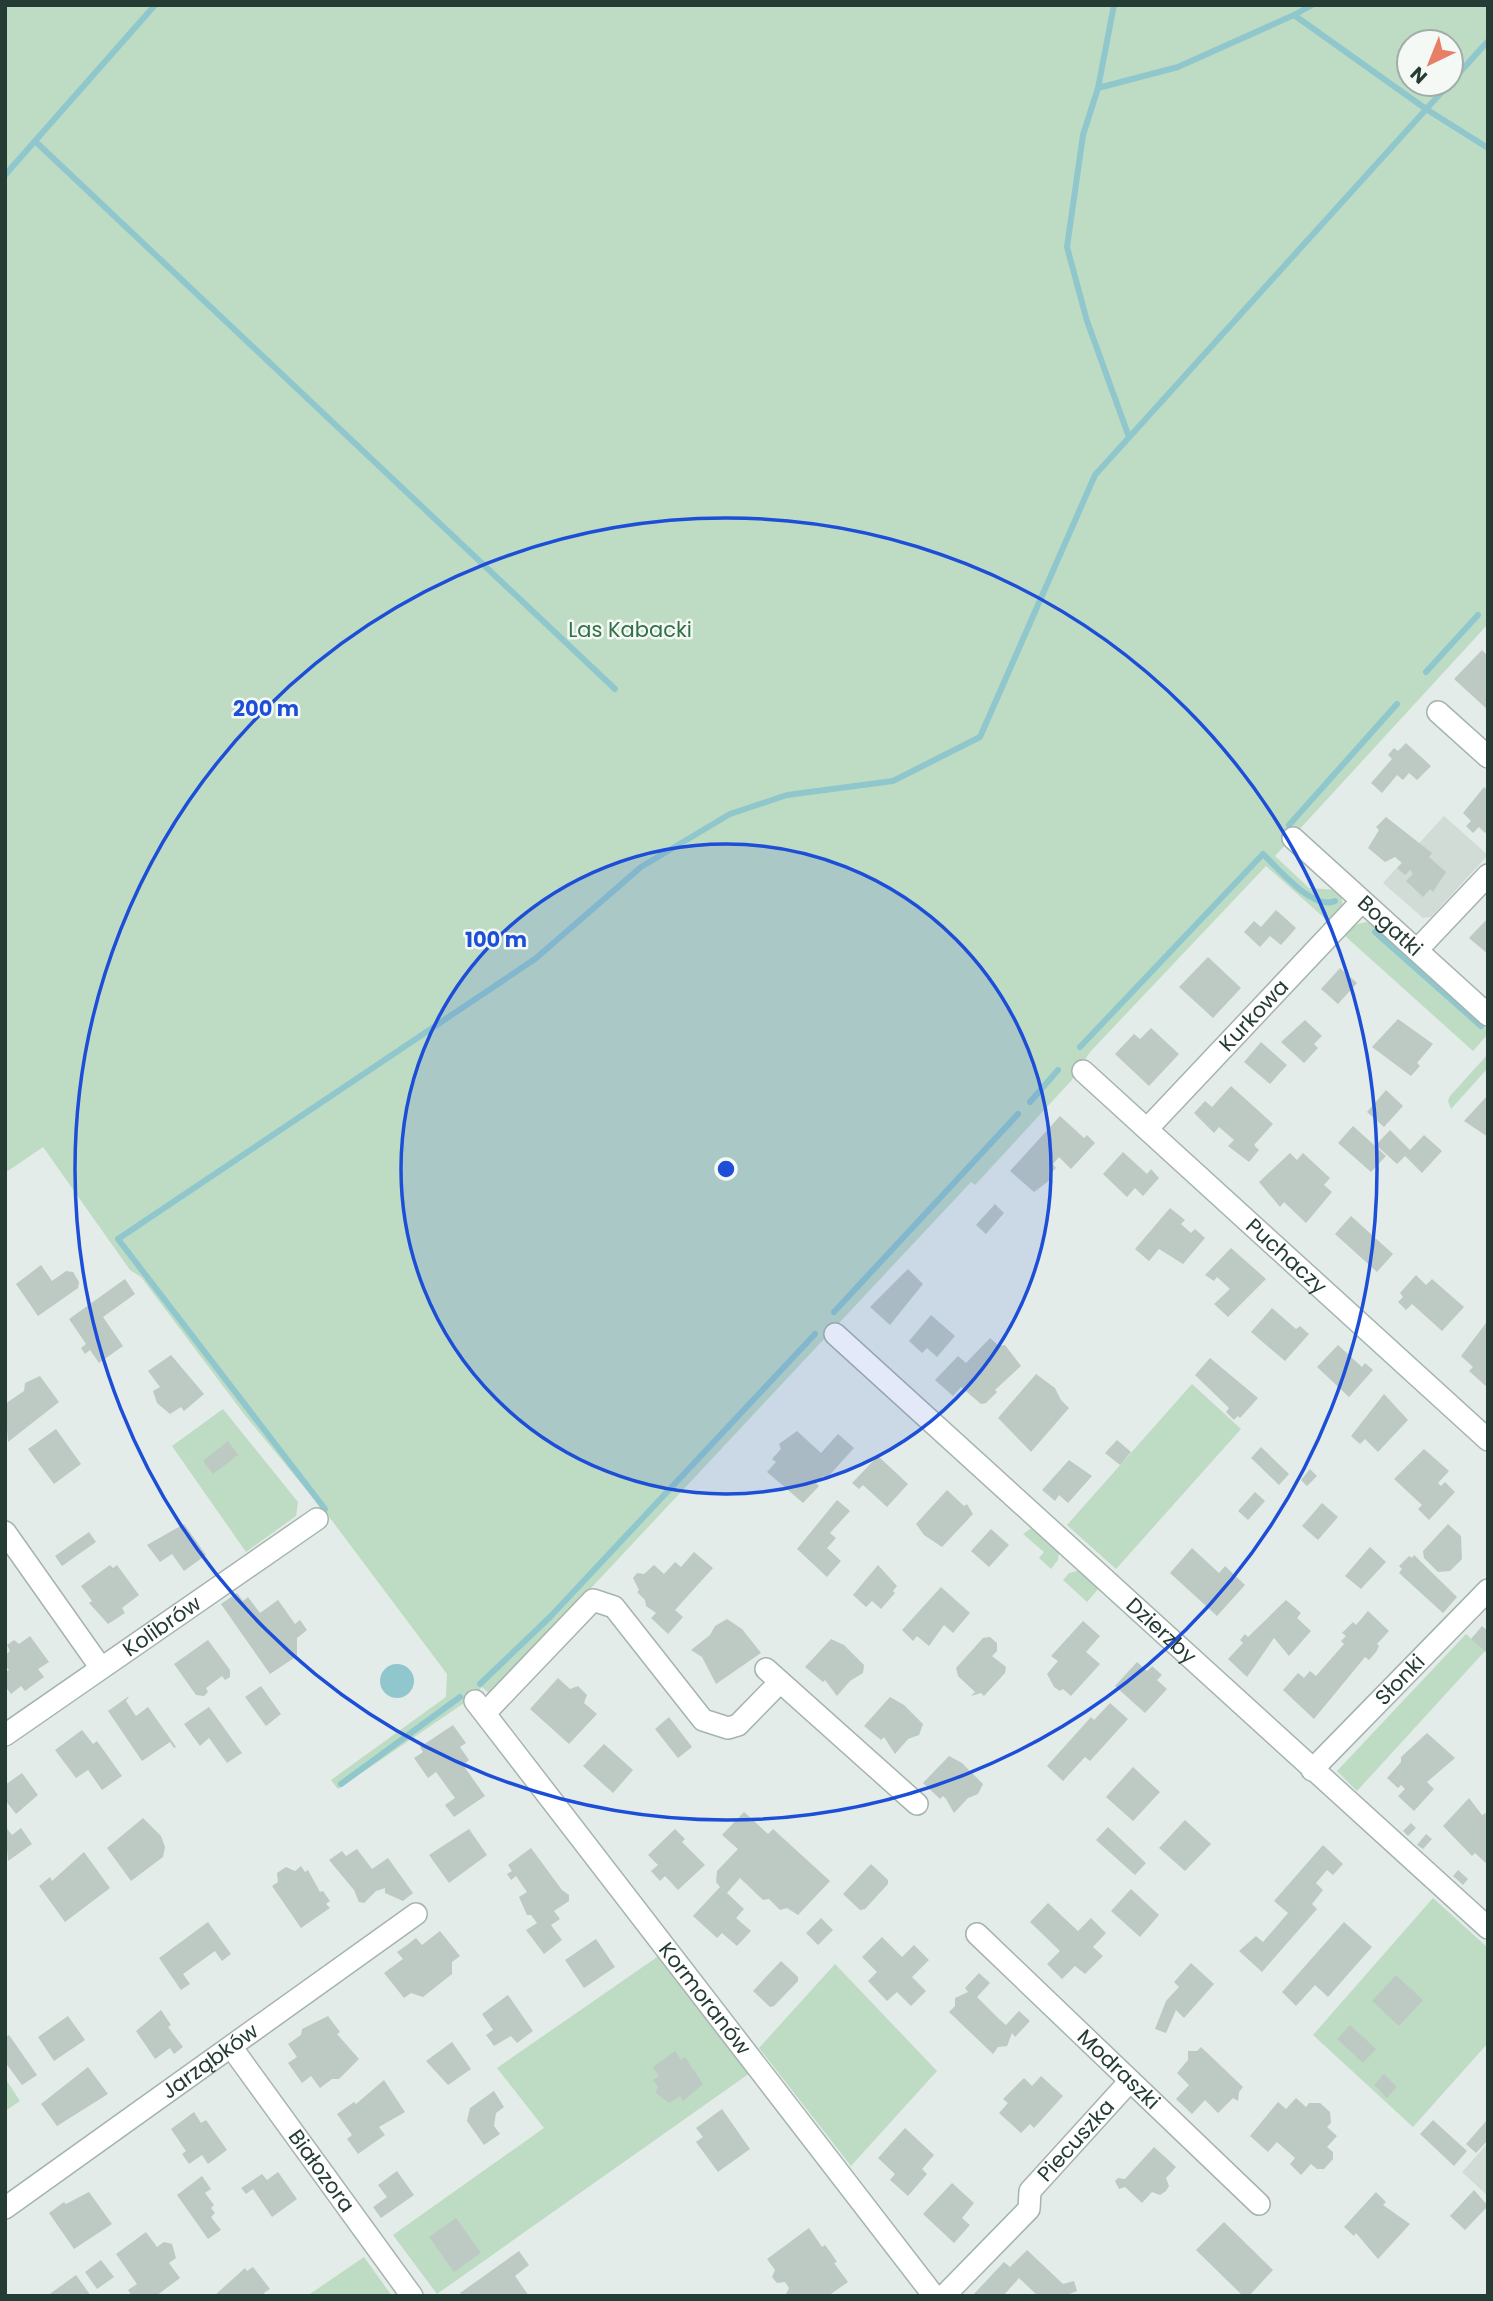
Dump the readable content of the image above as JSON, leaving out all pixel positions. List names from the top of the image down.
{
  "streets": {
    "street": [
      "Bogatki",
      "Kurkowa",
      "Puchaczy",
      "Kolibrów",
      "Dzierzby",
      "Słonki",
      "Kormoranów",
      "Jarząbków",
      "Modraszki",
      "Piecuszka",
      "Białozora"
    ]
  },
  "crossings": [
    ["Bogatki", "Kurkowa"],
    ["Kurkowa", "Puchaczy"],
    ["Dzierzby", "Słonki"],
    ["Jarząbków", "Białozora"],
    ["Modraszki", "Piecuszka"]
  ],
  "parks": ["Las Kabacki"],
  "north": "bottom left",
  "rings": ["200 m", "100 m"]
}
